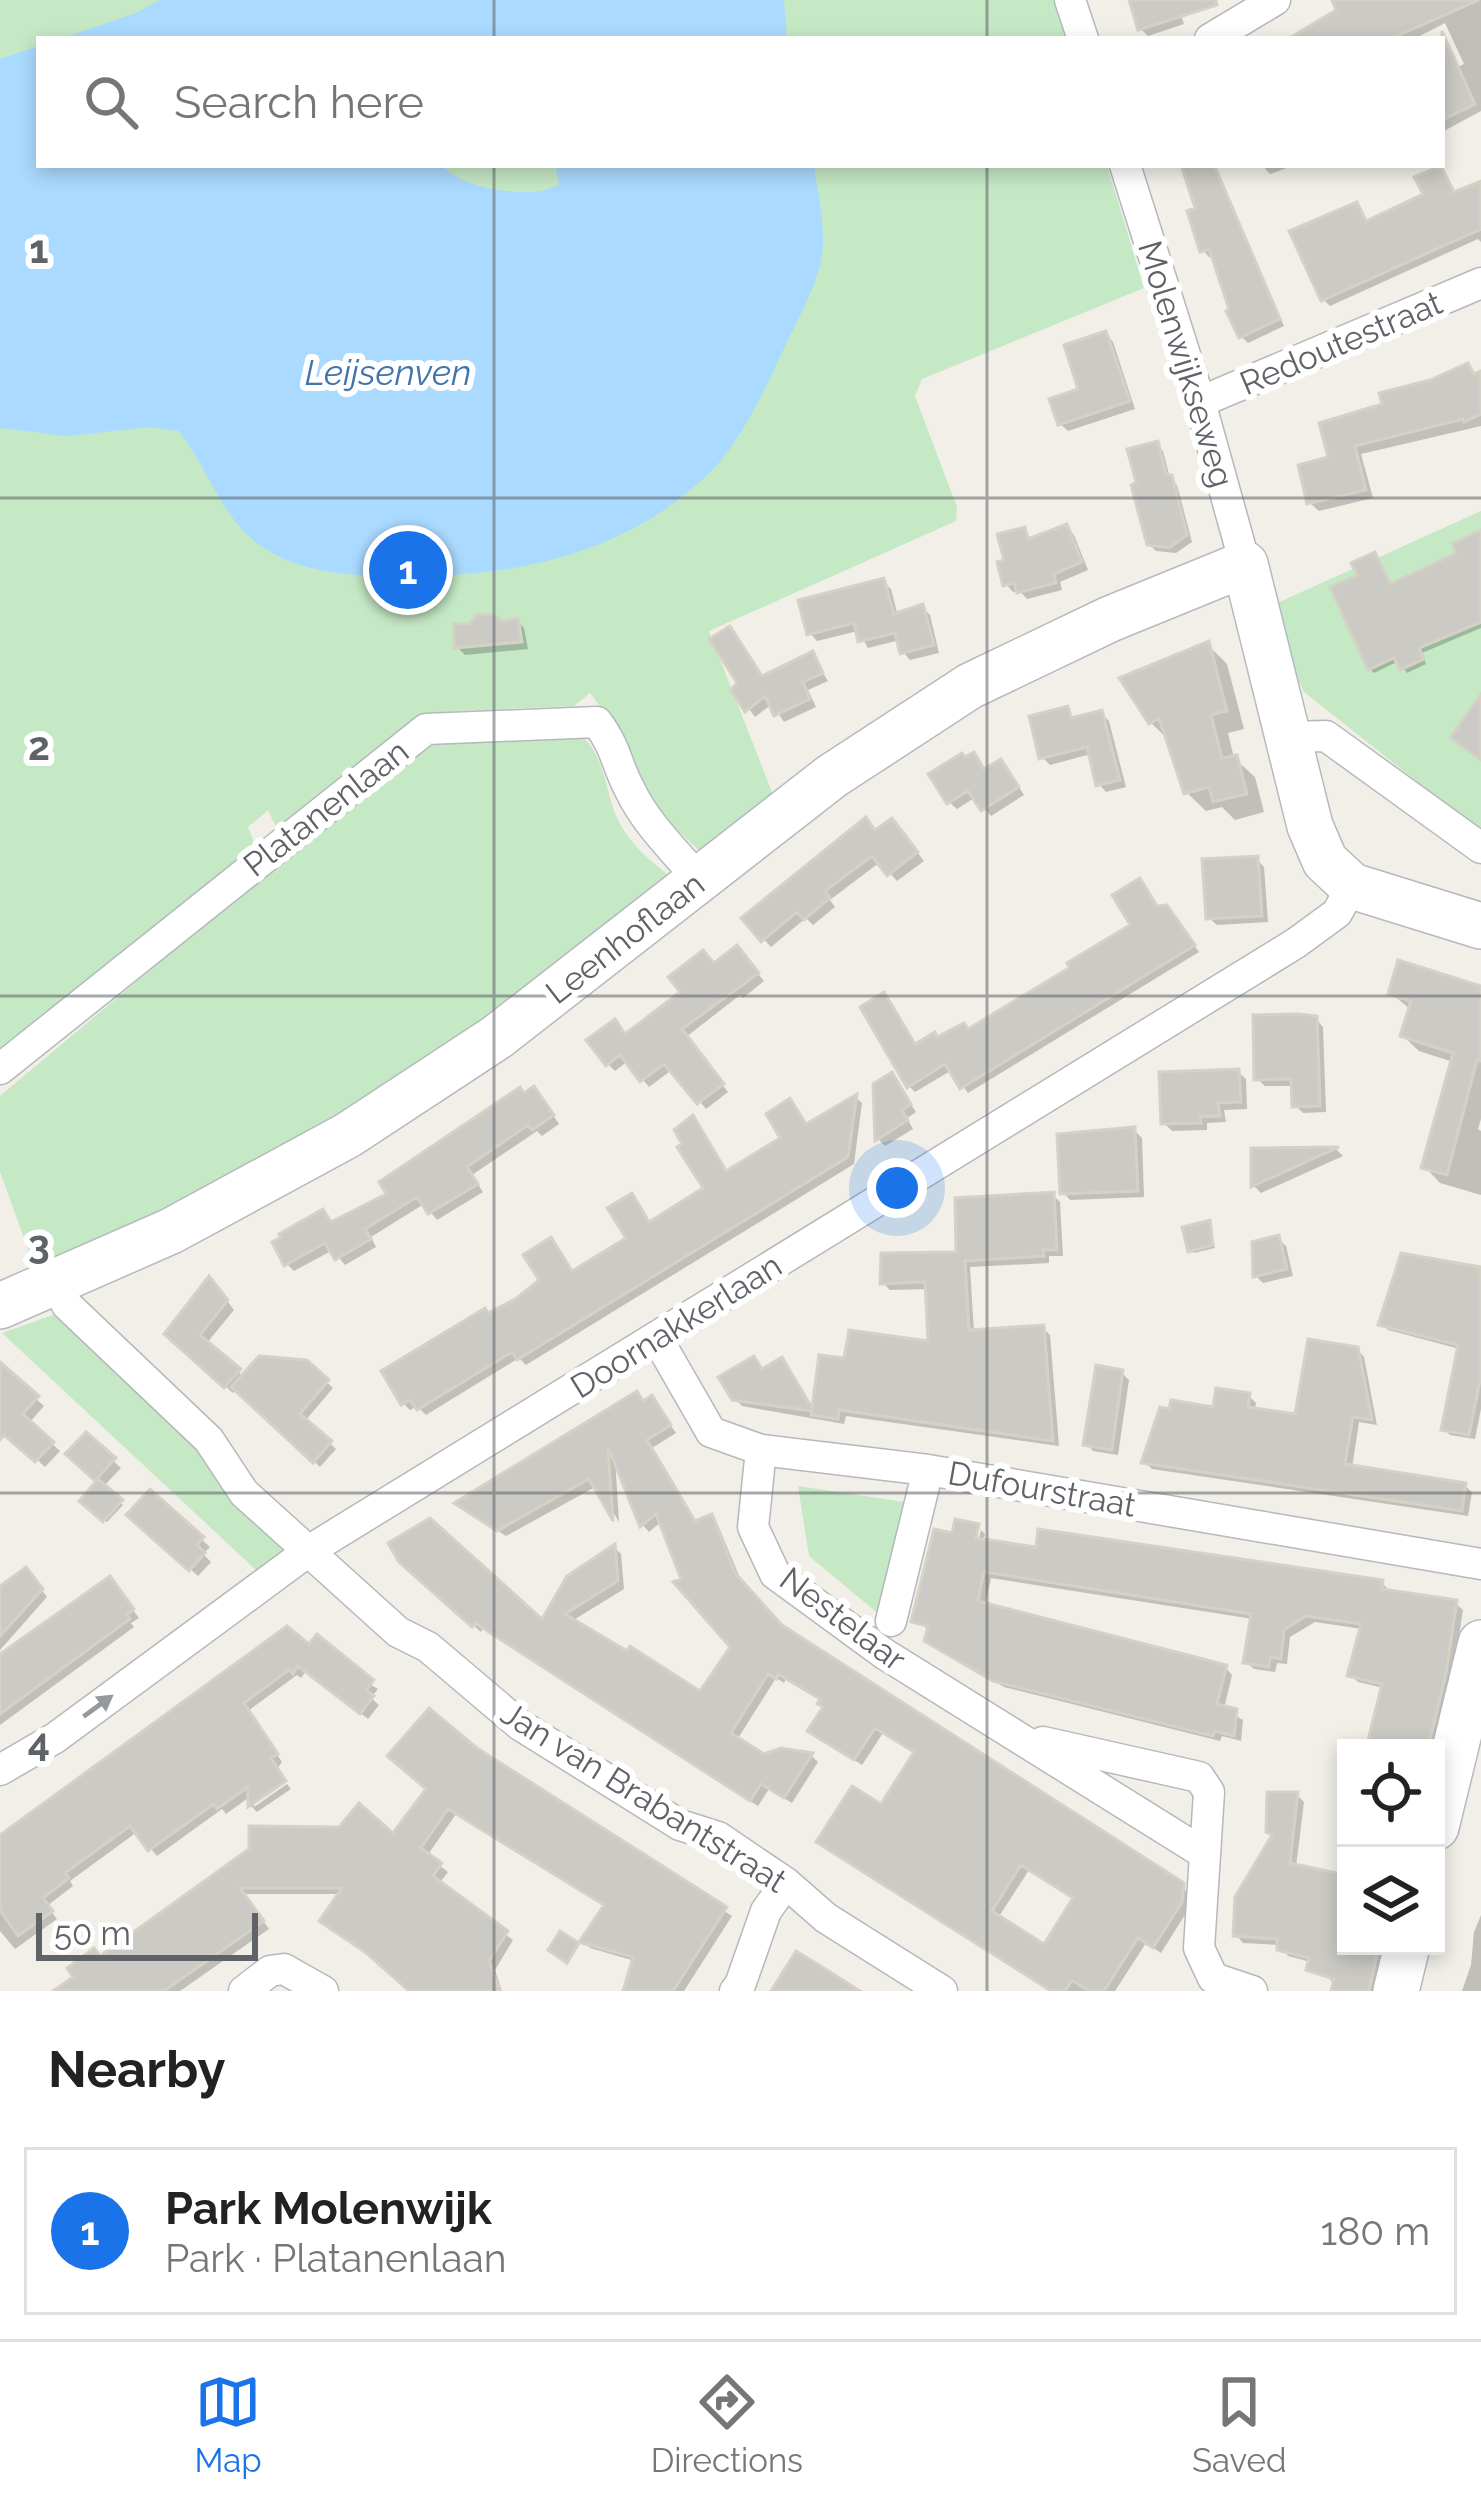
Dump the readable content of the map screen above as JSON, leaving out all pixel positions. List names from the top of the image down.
{
  "streets": {
    "street": [
      "Redoutestraat",
      "Molenwijkseweg",
      "Platanenlaan",
      "Leenhoflaan",
      "Doornakkerlaan",
      "Dufourstraat",
      "Nestelaar",
      "Jan van Brabantstraat"
    ]
  },
  "crossings": [
    ["Redoutestraat", "Molenwijkseweg"],
    ["Molenwijkseweg", "Leenhoflaan"],
    ["Platanenlaan", "Leenhoflaan"],
    ["Leenhoflaan", "Jan van Brabantstraat"],
    ["Doornakkerlaan", "Dufourstraat"],
    ["Doornakkerlaan", "Jan van Brabantstraat"],
    ["Dufourstraat", "Nestelaar"]
  ],
  "water": ["Leijsenven"],
  "scale_bar": "50 m",
  "page": {
    "search": "Search here",
    "pins": "1",
    "scale": "50 m",
    "heading": "Nearby",
    "list": [
      {
        "mark": "1",
        "name": "Park Molenwijk",
        "note": "Park · Platanenlaan",
        "value": "180 m"
      }
    ],
    "nav": ["Map", "Directions", "Saved"]
  },
  "grid": {
    "rows": [
      "1",
      "2",
      "3",
      "4"
    ]
  }
}
